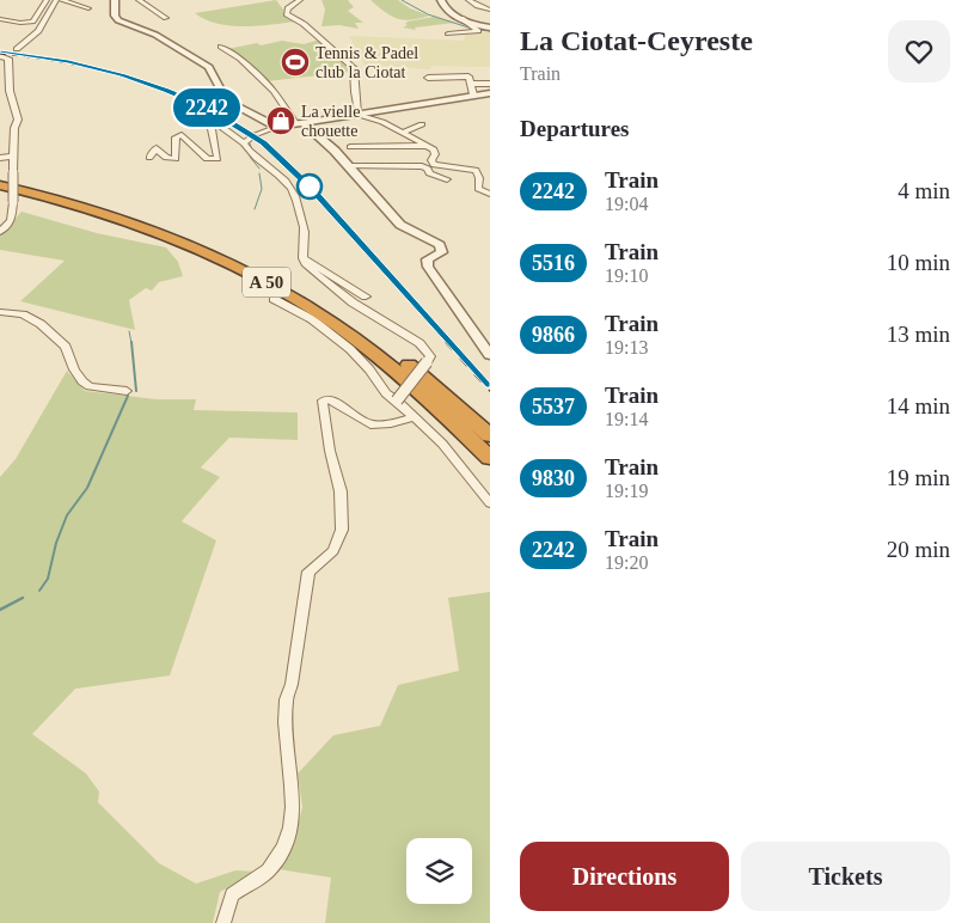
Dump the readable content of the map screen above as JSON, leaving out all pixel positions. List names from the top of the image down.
{
  "streets": {
    "highway": ["A 50"]
  },
  "places": {
    "sports": ["Tennis & Padel club la Ciotat"],
    "shop": ["La vielle chouette"]
  },
  "page": {
    "on_map": "2242",
    "heading": [
      ["La Ciotat-Ceyreste", "Train"],
      "Departures"
    ],
    "list": [
      {
        "mark": "2242",
        "name": "Train",
        "note": "19:04",
        "value": "4 min"
      },
      {
        "mark": "5516",
        "name": "Train",
        "note": "19:10",
        "value": "10 min"
      },
      {
        "mark": "9866",
        "name": "Train",
        "note": "19:13",
        "value": "13 min"
      },
      {
        "mark": "5537",
        "name": "Train",
        "note": "19:14",
        "value": "14 min"
      },
      {
        "mark": "9830",
        "name": "Train",
        "note": "19:19",
        "value": "19 min"
      },
      {
        "mark": "2242",
        "name": "Train",
        "note": "19:20",
        "value": "20 min"
      }
    ],
    "buttons": ["Directions", "Tickets"]
  }
}
